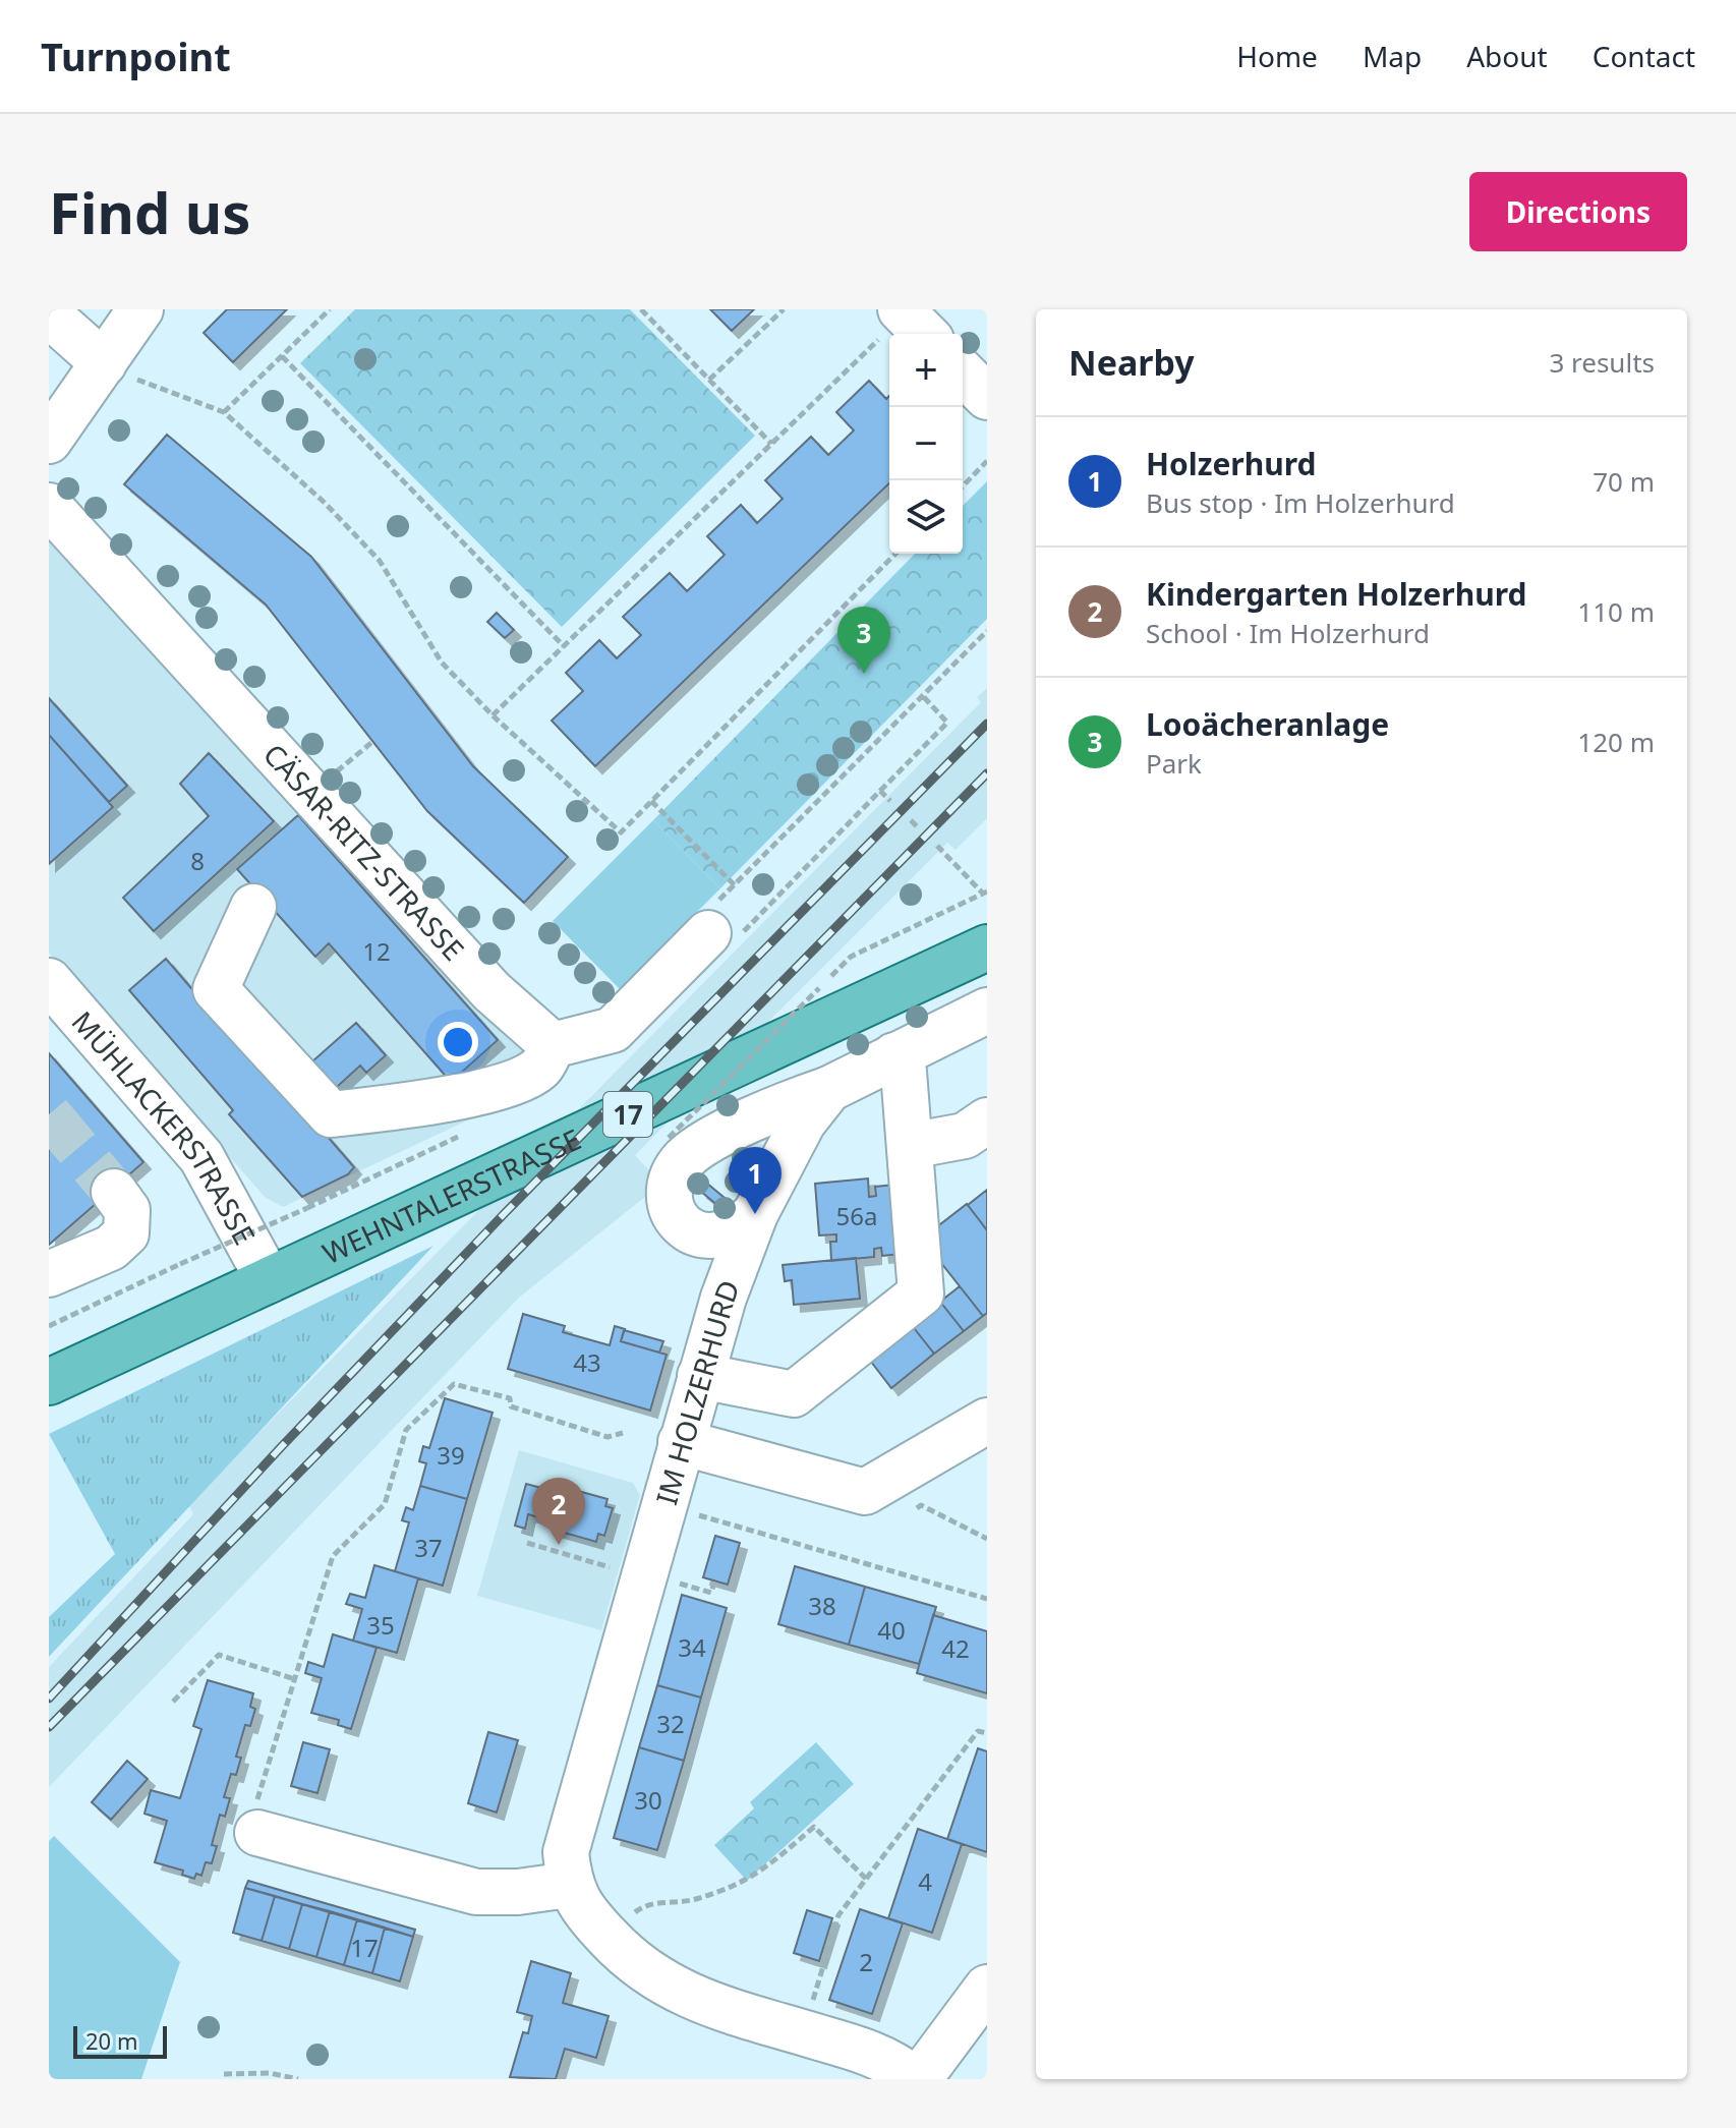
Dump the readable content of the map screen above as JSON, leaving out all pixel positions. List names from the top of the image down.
{
  "streets": {
    "main road": ["17", "WEHNTALERSTRASSE"],
    "street": ["CÄSAR-RITZ-STRASSE", "MÜHLACKERSTRASSE", "IM HOLZERHURD"]
  },
  "crossings": [
    ["MÜHLACKERSTRASSE", "WEHNTALERSTRASSE"]
  ],
  "house_numbers": [
    "8",
    "12",
    "56a",
    "43",
    "39",
    "37",
    "38",
    "35",
    "40",
    "34",
    "42",
    "32",
    "30",
    "4",
    "17",
    "2"
  ],
  "scale_bar": "20 m",
  "page": {
    "header": "Turnpoint",
    "nav": [
      "Home",
      "Map",
      "About",
      "Contact"
    ],
    "buttons": "Directions",
    "title": "Find us",
    "heading": ["Nearby", "3 results"],
    "map_buttons": ["+", "−"],
    "list": [
      {
        "mark": "1",
        "name": "Holzerhurd",
        "note": "Bus stop · Im Holzerhurd",
        "value": "70 m"
      },
      {
        "mark": "2",
        "name": "Kindergarten Holzerhurd",
        "note": "School · Im Holzerhurd",
        "value": "110 m"
      },
      {
        "mark": "3",
        "name": "Looächeranlage",
        "note": "Park",
        "value": "120 m"
      }
    ],
    "pins": ["3", "1", "2"],
    "scale": "20 m"
  }
}
